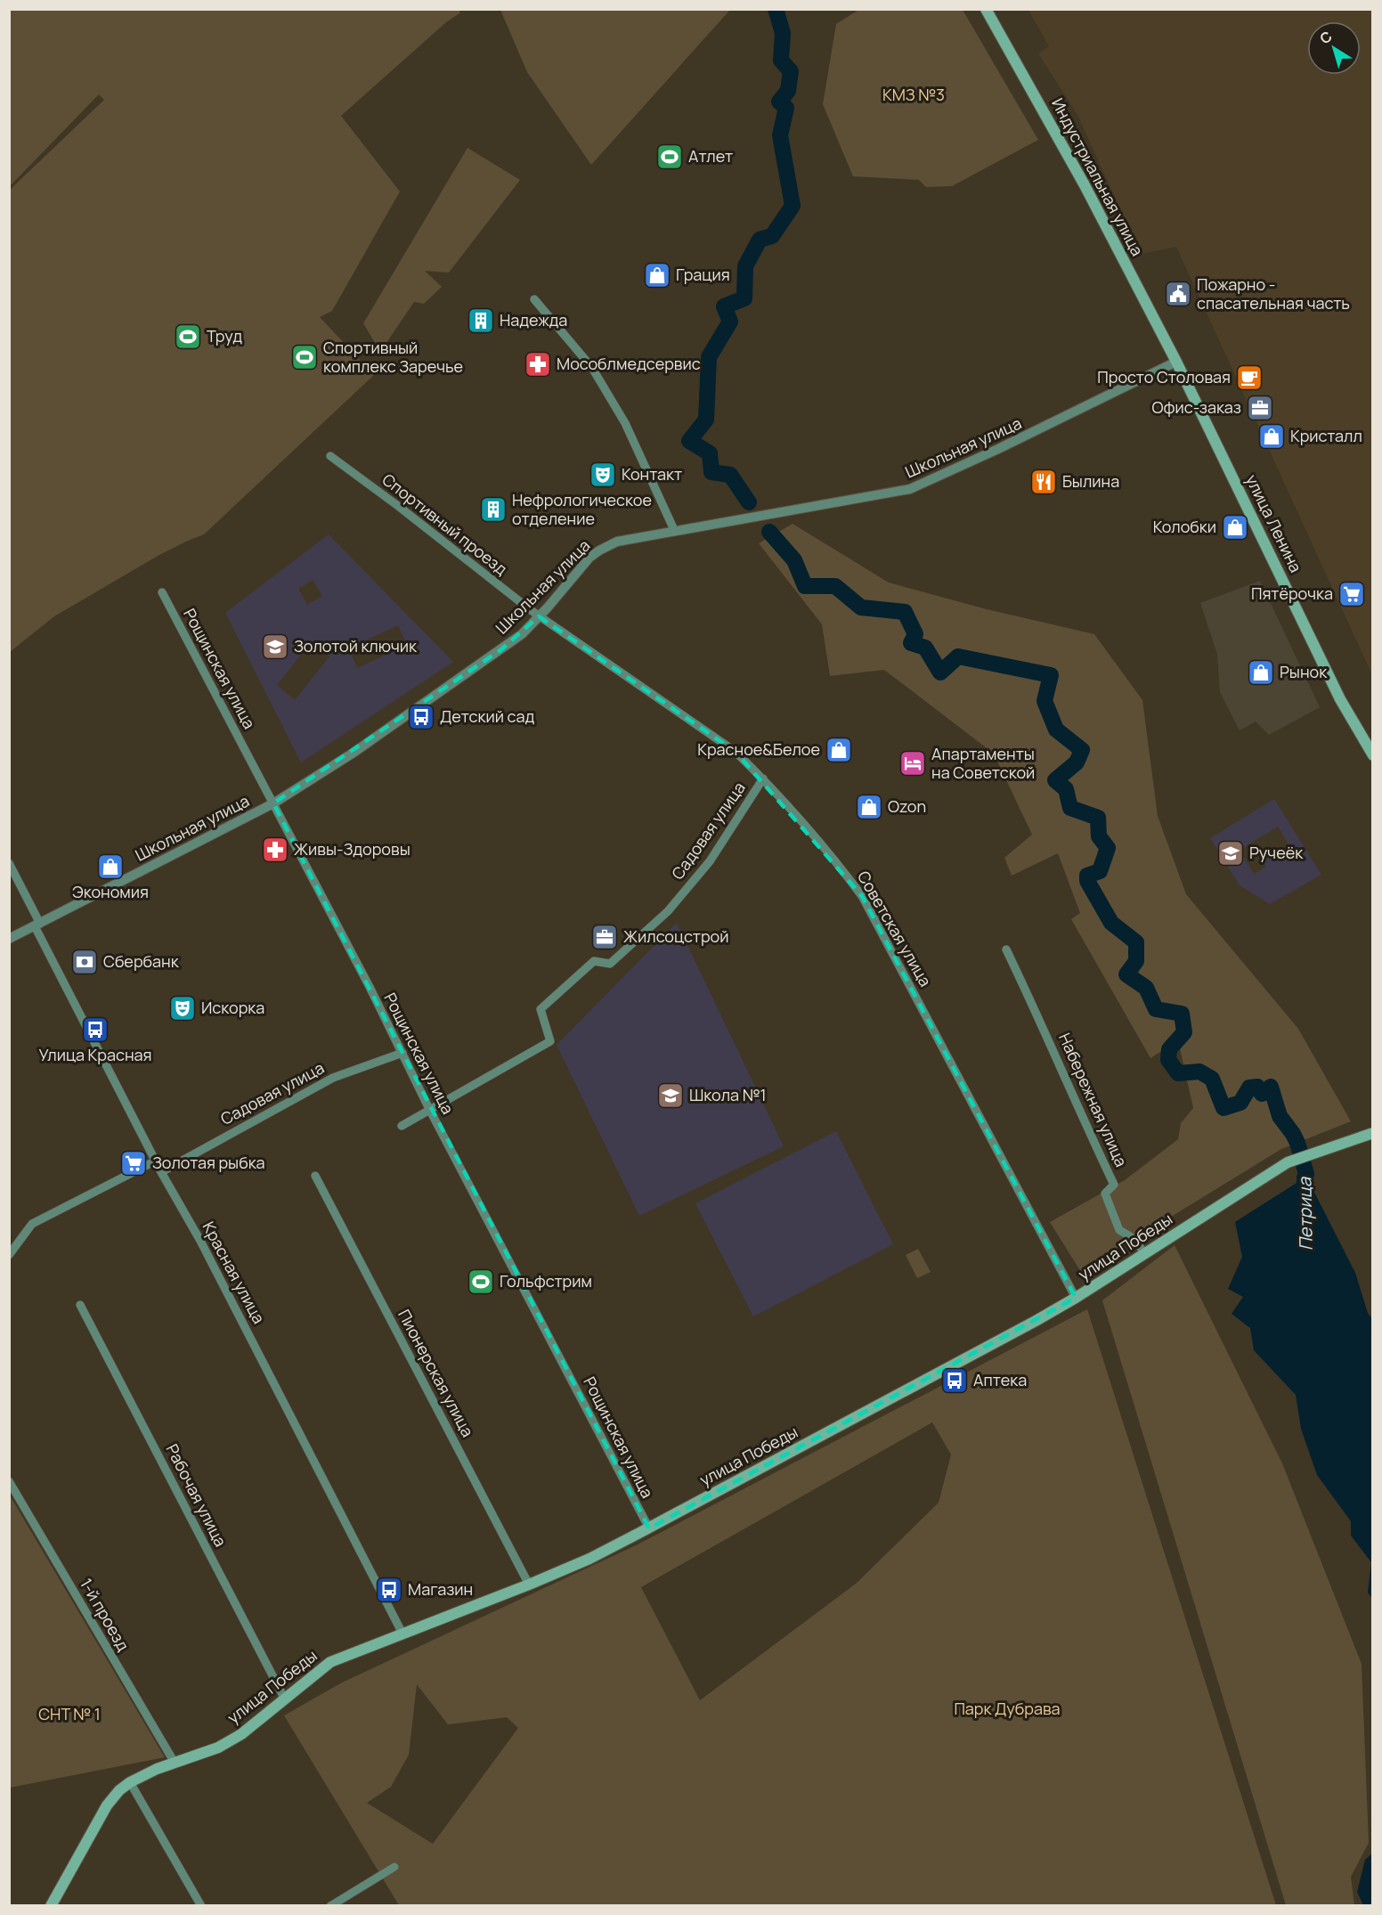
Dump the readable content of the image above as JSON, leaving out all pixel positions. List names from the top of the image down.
{
  "streets": {
    "main road": ["Индустриальная улица", "улица Ленина", "улица Победы"],
    "street": [
      "Школьная улица",
      "Спортивный проезд",
      "Рощинская улица",
      "Садовая улица",
      "Советская улица",
      "Набережная улица",
      "Красная улица",
      "Пионерская улица",
      "Рабочая улица",
      "1-й проезд"
    ]
  },
  "crossings": [
    ["Индустриальная улица", "Школьная улица"],
    ["Индустриальная улица", "улица Ленина"],
    ["Школьная улица", "улица Ленина"],
    ["Школьная улица", "Спортивный проезд"],
    ["Школьная улица", "Рощинская улица"],
    ["Школьная улица", "Советская улица"],
    ["Школьная улица", "Красная улица"],
    ["Спортивный проезд", "Советская улица"],
    ["Рощинская улица", "Садовая улица"],
    ["Рощинская улица", "улица Победы"],
    ["Садовая улица", "Советская улица"],
    ["Садовая улица", "Красная улица"],
    ["Советская улица", "улица Победы"],
    ["Набережная улица", "улица Победы"],
    ["улица Победы", "Красная улица"],
    ["улица Победы", "Пионерская улица"],
    ["улица Победы", "Рабочая улица"],
    ["улица Победы", "1-й проезд"]
  ],
  "water": ["Петрица"],
  "parks": ["КМЗ №3", "Парк Дубрава", "СНТ № 1"],
  "places": {
    "sports": [
      "Атлет",
      "Труд",
      "Спортивный комплекс Заречье",
      "Гольфстрим"
    ],
    "shop": [
      "Грация",
      "Кристалл",
      "Колобки",
      "Рынок",
      "Красное&Белое",
      "Ozon",
      "Экономия"
    ],
    "public building": ["Пожарно - спасательная часть"],
    "building": ["Надежда", "Нефрологическое отделение"],
    "pharmacy": ["Мособлмедсервис", "Живы-Здоровы"],
    "cafe": ["Просто Столовая"],
    "office": ["Офис-заказ", "Жилсоцстрой"],
    "theatre": ["Контакт", "Искорка"],
    "restaurant": ["Былина"],
    "supermarket": ["Пятёрочка", "Золотая рыбка"],
    "school or university": ["Золотой ключик", "Ручеёк", "Школа №1"],
    "bus stop": [
      "Детский сад",
      "Улица Красная",
      "Аптека",
      "Магазин"
    ],
    "hotel": ["Апартаменты на Советской"],
    "bank": ["Сбербанк"]
  },
  "north": "top left"
}
